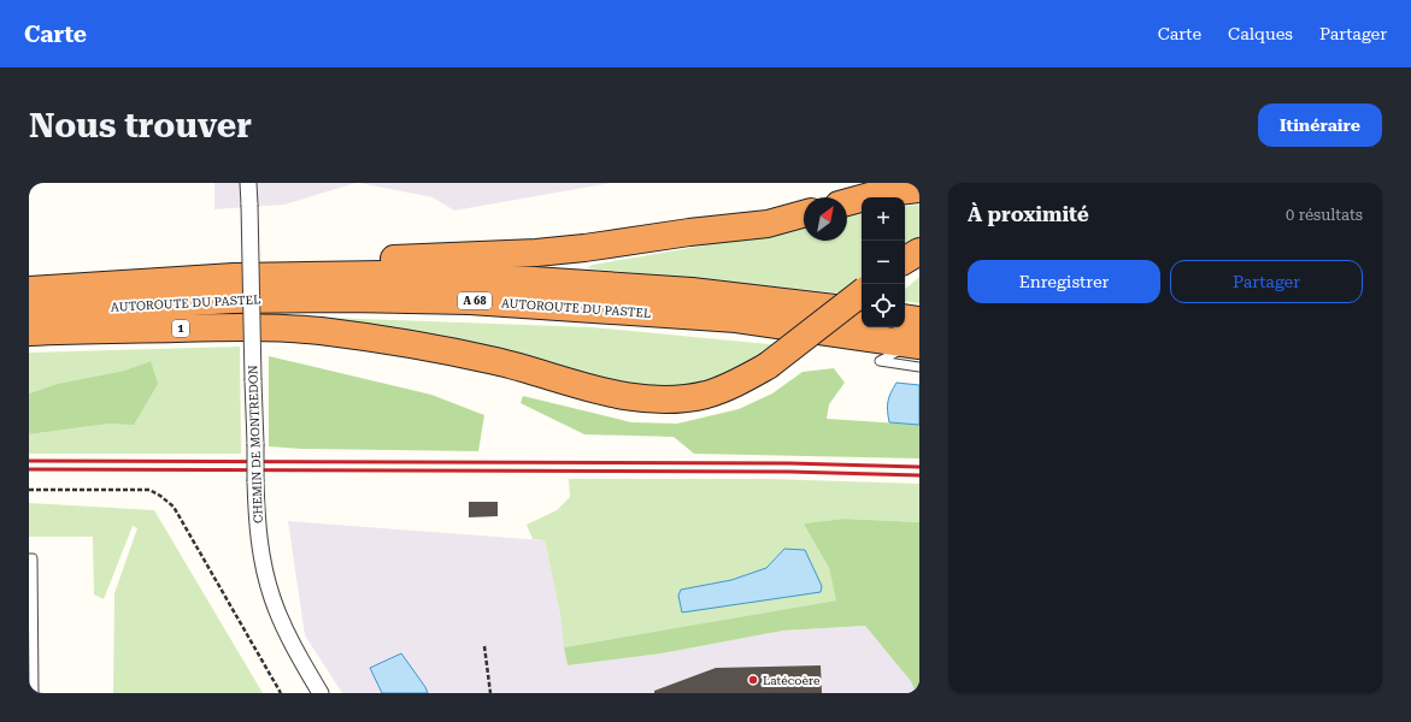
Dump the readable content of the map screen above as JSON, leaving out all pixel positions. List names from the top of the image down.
{
  "streets": {
    "highway": ["A 68", "AUTOROUTE DU PASTEL", "1"],
    "street": ["CHEMIN DE MONTREDON"]
  },
  "places": ["Latécoère"],
  "north": "top right",
  "page": {
    "header": "Carte",
    "nav": ["Carte", "Calques", "Partager"],
    "buttons": [
      "Itinéraire",
      ["Enregistrer", "Partager"]
    ],
    "title": "Nous trouver",
    "heading": ["À proximité", "0 résultats"],
    "map_buttons": ["+", "−"]
  }
}
